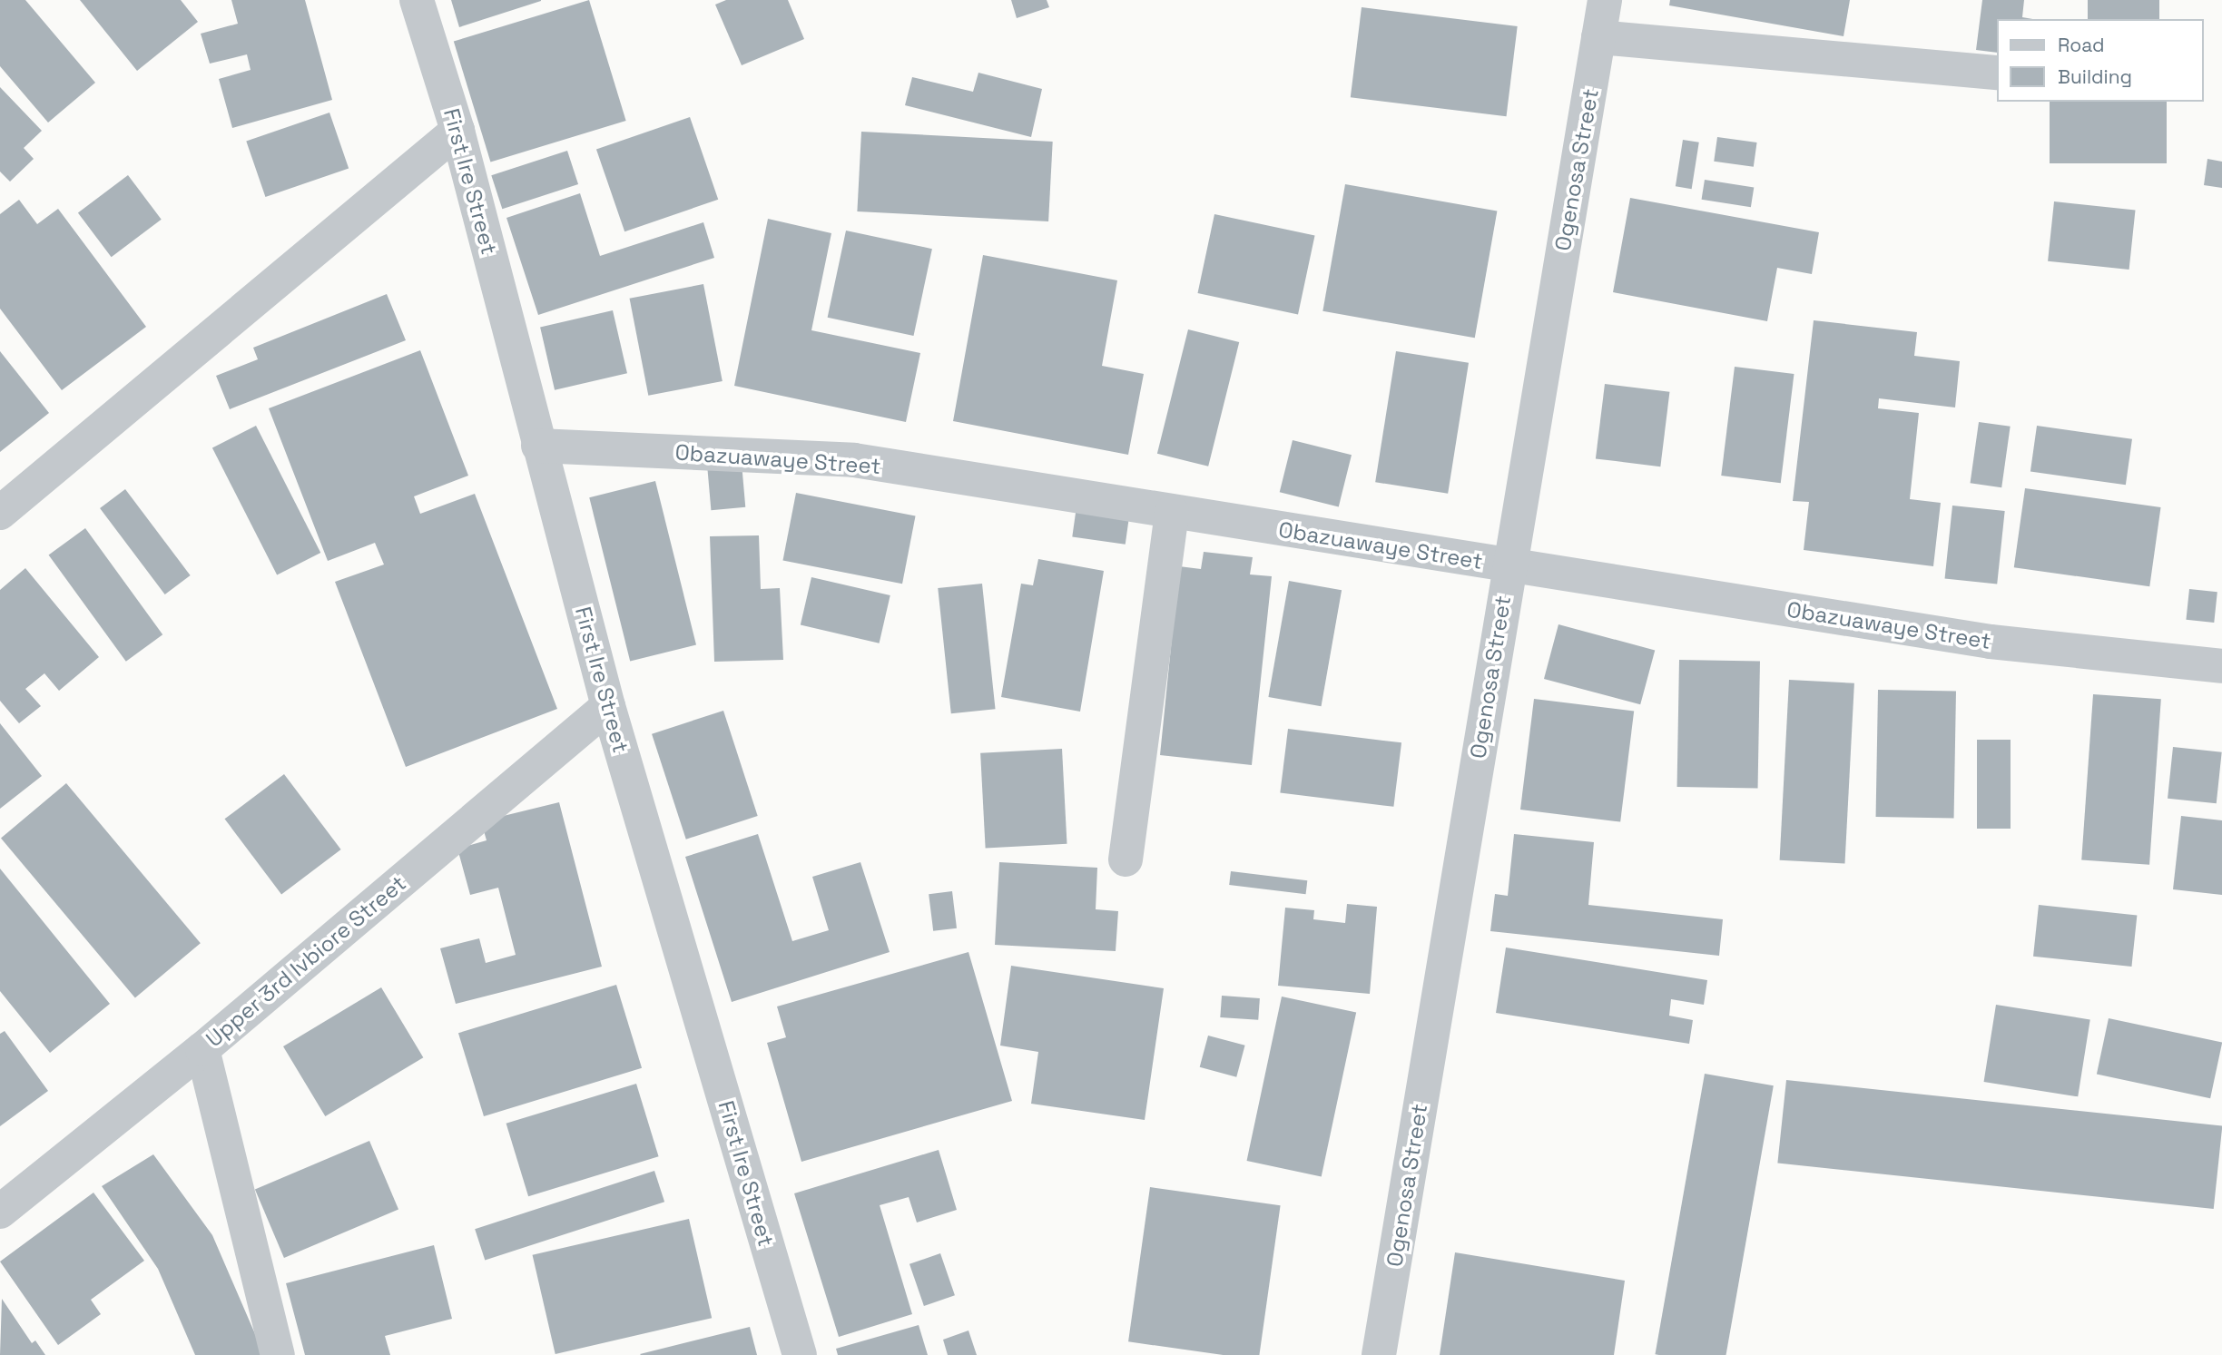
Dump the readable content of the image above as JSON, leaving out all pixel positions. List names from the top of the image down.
{
  "streets": {
    "street": [
      "Ogenosa Street",
      "First Ire Street",
      "Obazuawaye Street",
      "Upper 3rd Ivbiore Street"
    ]
  },
  "crossings": [
    ["Ogenosa Street", "Obazuawaye Street"],
    ["First Ire Street", "Obazuawaye Street"],
    ["First Ire Street", "Upper 3rd Ivbiore Street"]
  ],
  "legend": ["Road", "Building"]
}
